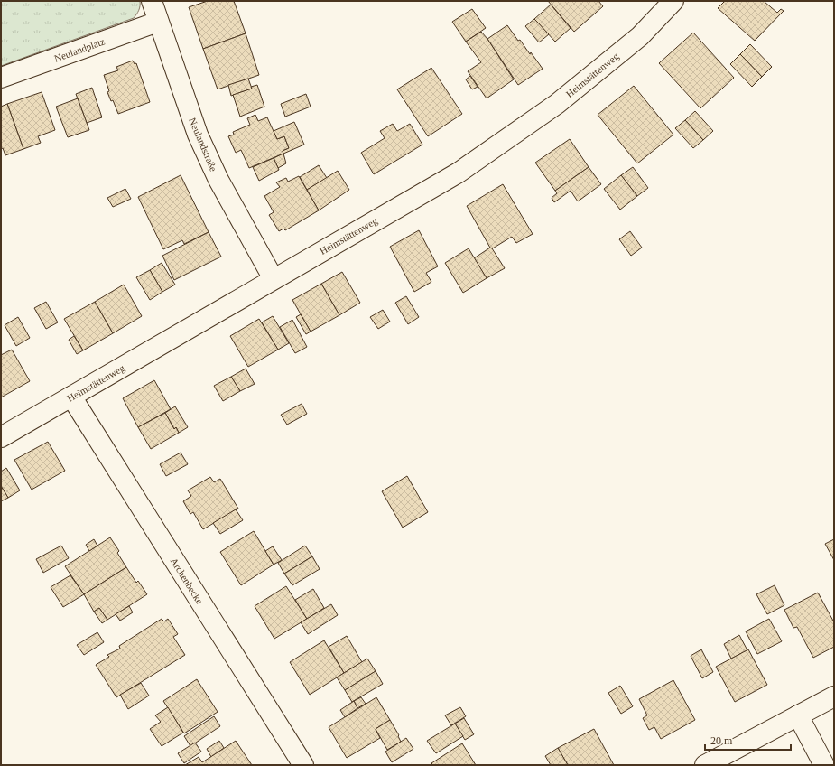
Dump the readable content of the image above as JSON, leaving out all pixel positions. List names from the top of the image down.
{
  "streets": {
    "street": [
      "Neulandplatz",
      "Heimstättenweg",
      "Neulandstraße",
      "Archenbecke"
    ]
  },
  "crossings": [
    ["Neulandplatz", "Neulandstraße"],
    ["Heimstättenweg", "Neulandstraße"],
    ["Heimstättenweg", "Archenbecke"]
  ],
  "scale_bar": "20 m"
}
